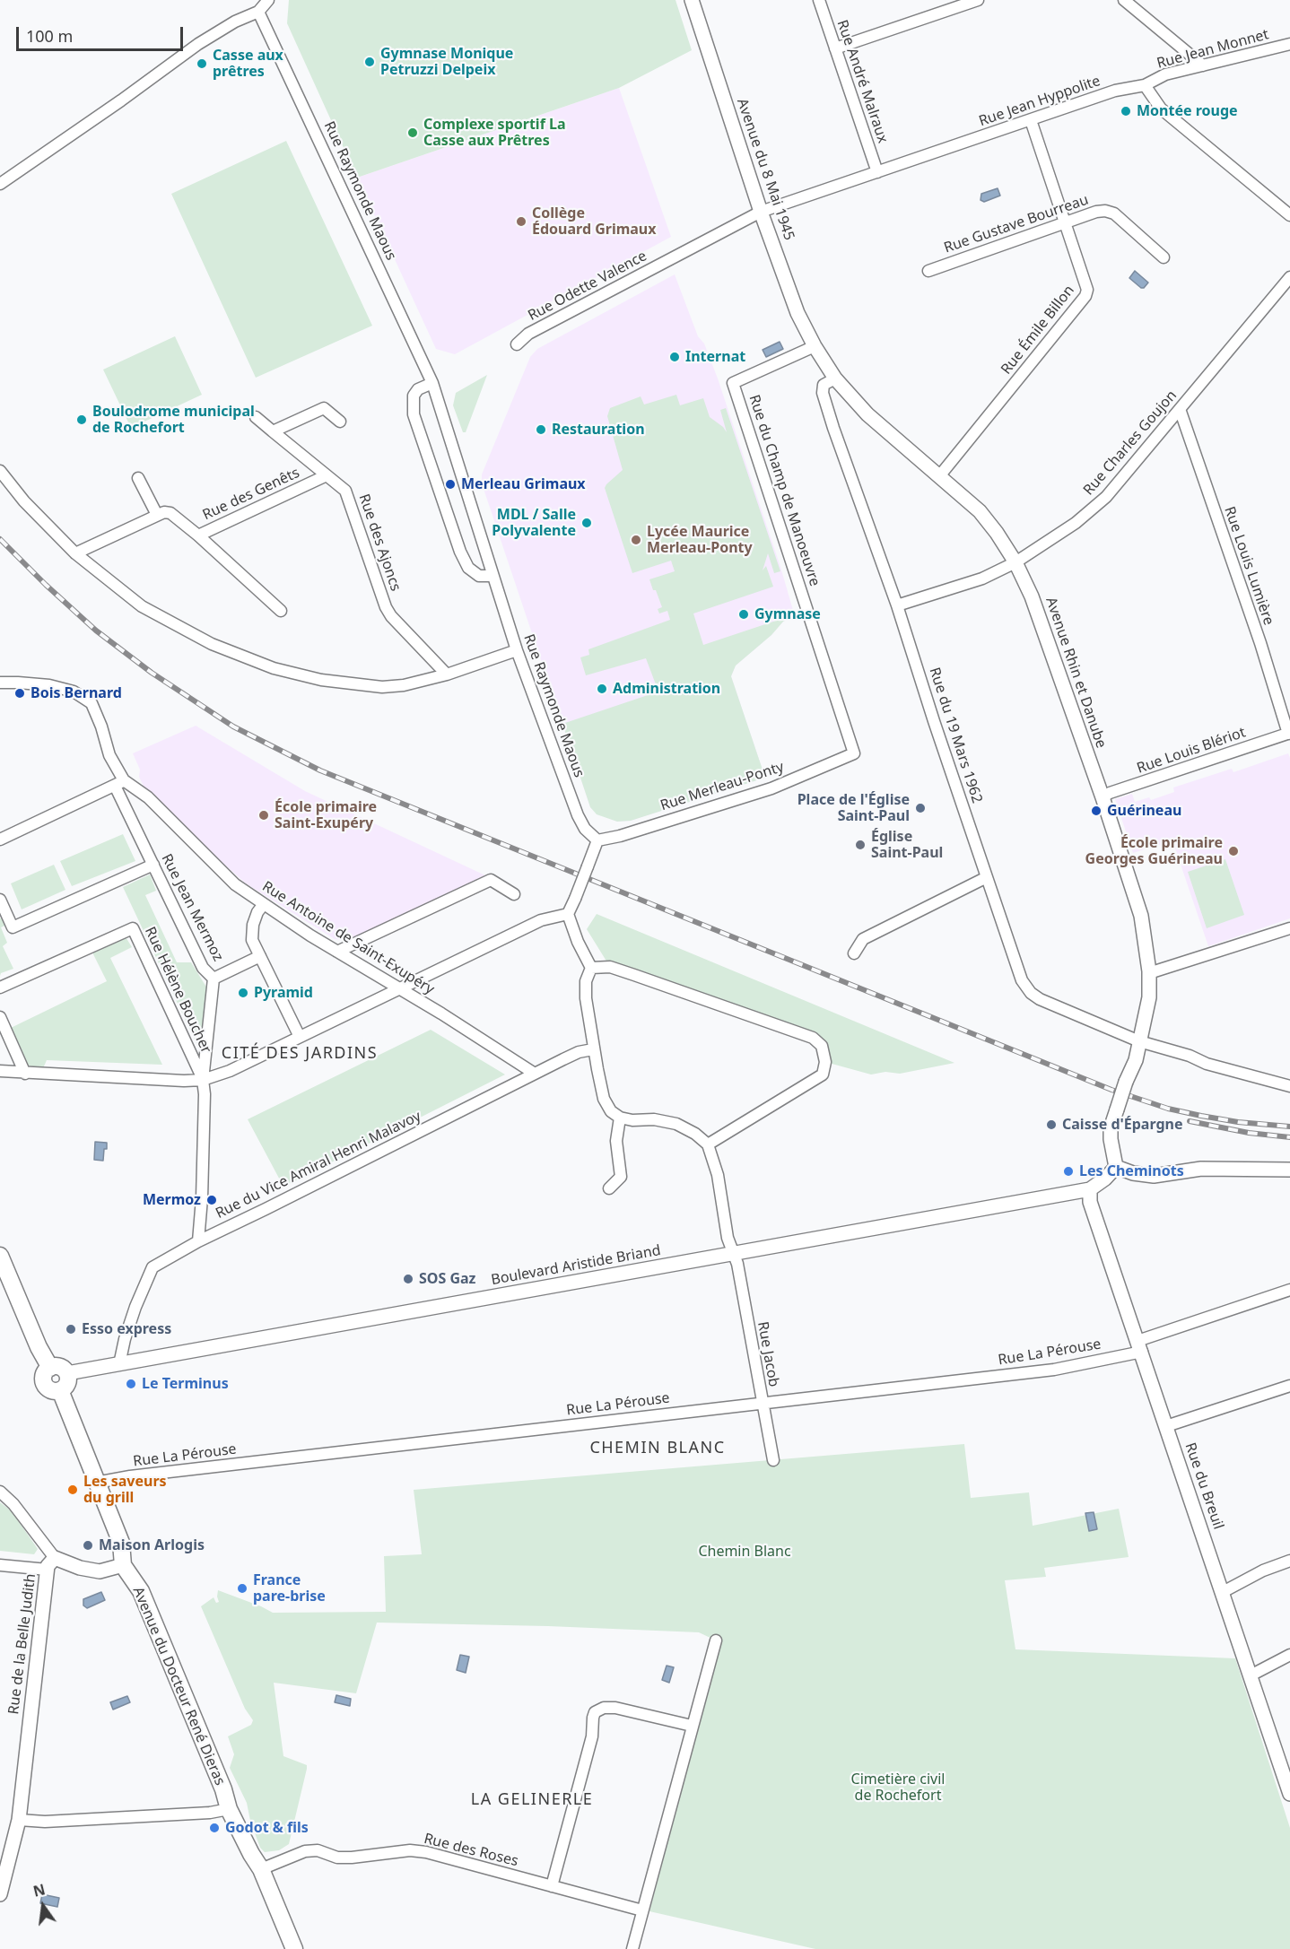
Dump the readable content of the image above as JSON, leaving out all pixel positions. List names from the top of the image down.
{
  "streets": {
    "main road": ["Avenue du Docteur René Dieras"],
    "street": [
      "Rue Jean Monnet",
      "Rue André Malraux",
      "Rue Jean Hyppolite",
      "Avenue du 8 Mai 1945",
      "Rue Raymonde Maous",
      "Rue Gustave Bourreau",
      "Rue Odette Valence",
      "Rue Émile Billon",
      "Rue Charles Goujon",
      "Rue du Champ de Manoeuvre",
      "Rue des Genêts",
      "Rue des Ajoncs",
      "Rue Louis Lumière",
      "Avenue Rhin et Danube",
      "Rue du 19 Mars 1962",
      "Rue Louis Blériot",
      "Rue Merleau-Ponty",
      "Rue Jean Mermoz",
      "Rue Antoine de Saint-Exupéry",
      "Rue Hélène Boucher",
      "Rue du Vice Amiral Henri Malavoy",
      "Boulevard Aristide Briand",
      "Rue La Pérouse",
      "Rue Jacob",
      "Rue du Breuil",
      "Rue de la Belle Judith",
      "Rue des Roses"
    ]
  },
  "crossings": [
    ["Rue Jean Monnet", "Rue Jean Hyppolite"],
    ["Rue André Malraux", "Rue Jean Hyppolite"],
    ["Rue Jean Hyppolite", "Avenue du 8 Mai 1945"],
    ["Rue Jean Hyppolite", "Rue Odette Valence"],
    ["Rue Jean Hyppolite", "Rue Émile Billon"],
    ["Avenue du 8 Mai 1945", "Rue Odette Valence"],
    ["Avenue du 8 Mai 1945", "Rue du Champ de Manoeuvre"],
    ["Avenue du 8 Mai 1945", "Avenue Rhin et Danube"],
    ["Rue Raymonde Maous", "Rue Merleau-Ponty"],
    ["Rue Gustave Bourreau", "Rue Émile Billon"],
    ["Rue Émile Billon", "Avenue Rhin et Danube"],
    ["Rue Charles Goujon", "Rue Louis Lumière"],
    ["Rue Charles Goujon", "Avenue Rhin et Danube"],
    ["Rue Charles Goujon", "Rue du 19 Mars 1962"],
    ["Rue du Champ de Manoeuvre", "Avenue Rhin et Danube"],
    ["Rue du Champ de Manoeuvre", "Rue Merleau-Ponty"],
    ["Rue des Genêts", "Rue des Ajoncs"],
    ["Rue Louis Lumière", "Rue Louis Blériot"],
    ["Avenue Rhin et Danube", "Rue du 19 Mars 1962"],
    ["Avenue Rhin et Danube", "Rue Louis Blériot"],
    ["Rue Jean Mermoz", "Rue Antoine de Saint-Exupéry"],
    ["Rue Jean Mermoz", "Rue Hélène Boucher"],
    ["Rue Jean Mermoz", "Rue du Vice Amiral Henri Malavoy"],
    ["Rue Antoine de Saint-Exupéry", "Rue du Vice Amiral Henri Malavoy"],
    ["Rue du Vice Amiral Henri Malavoy", "Boulevard Aristide Briand"],
    ["Boulevard Aristide Briand", "Rue Jacob"],
    ["Boulevard Aristide Briand", "Rue du Breuil"],
    ["Boulevard Aristide Briand", "Avenue du Docteur René Dieras"],
    ["Rue La Pérouse", "Rue Jacob"],
    ["Rue La Pérouse", "Rue du Breuil"],
    ["Rue La Pérouse", "Avenue du Docteur René Dieras"],
    ["Avenue du Docteur René Dieras", "Rue des Roses"]
  ],
  "districts": ["CITÉ DES JARDINS", "CHEMIN BLANC", "LA GELINERLE"],
  "parks": ["Chemin Blanc", "Cimetière civil de Rochefort"],
  "places": [
    "Gymnase Monique Petruzzi Delpeix",
    "Casse aux prêtres",
    "Montée rouge",
    "Complexe sportif La Casse aux Prêtres",
    "Collège Édouard Grimaux",
    "Internat",
    "Boulodrome municipal de Rochefort",
    "Restauration",
    "Merleau Grimaux",
    "MDL / Salle Polyvalente",
    "Lycée Maurice Merleau-Ponty",
    "Gymnase",
    "Administration",
    "Bois Bernard",
    "Place de l'Église Saint-Paul",
    "Guérineau",
    "École primaire Saint-Exupéry",
    "Église Saint-Paul",
    "École primaire Georges Guérineau",
    "Pyramid",
    "Caisse d'Épargne",
    "Les Cheminots",
    "Mermoz",
    "SOS Gaz",
    "Esso express",
    "Le Terminus",
    "Les saveurs du grill",
    "Maison Arlogis",
    "France pare-brise",
    "Godot & fils"
  ],
  "scale_bar": "100 m",
  "north": "top"
}
